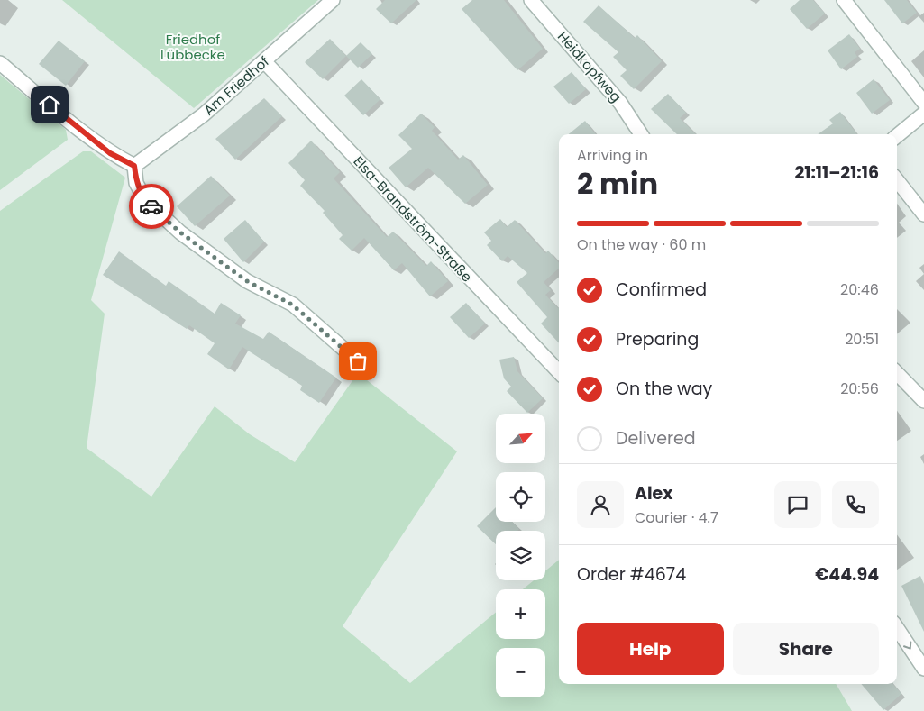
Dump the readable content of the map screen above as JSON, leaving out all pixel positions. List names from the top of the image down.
{
  "streets": {
    "street": ["Heidkopfweg", "Am Friedhof", "Elsa-Brandström-Straße"]
  },
  "crossings": [
    ["Am Friedhof", "Elsa-Brandström-Straße"]
  ],
  "parks": ["Friedhof Lübbecke"],
  "north": "top right",
  "page": {
    "heading": ["2 min", "Arriving in", "21:11–21:16"],
    "panel": [
      "Alex",
      "Courier · 4.7",
      "Order #4674",
      "€44.94"
    ],
    "bar": "On the way · 60 m",
    "list": [
      ["Confirmed", "20:46"],
      ["Preparing", "20:51"],
      ["On the way", "20:56"],
      "Delivered"
    ],
    "map_buttons": ["+", "−"],
    "buttons": ["Help", "Share"]
  }
}
